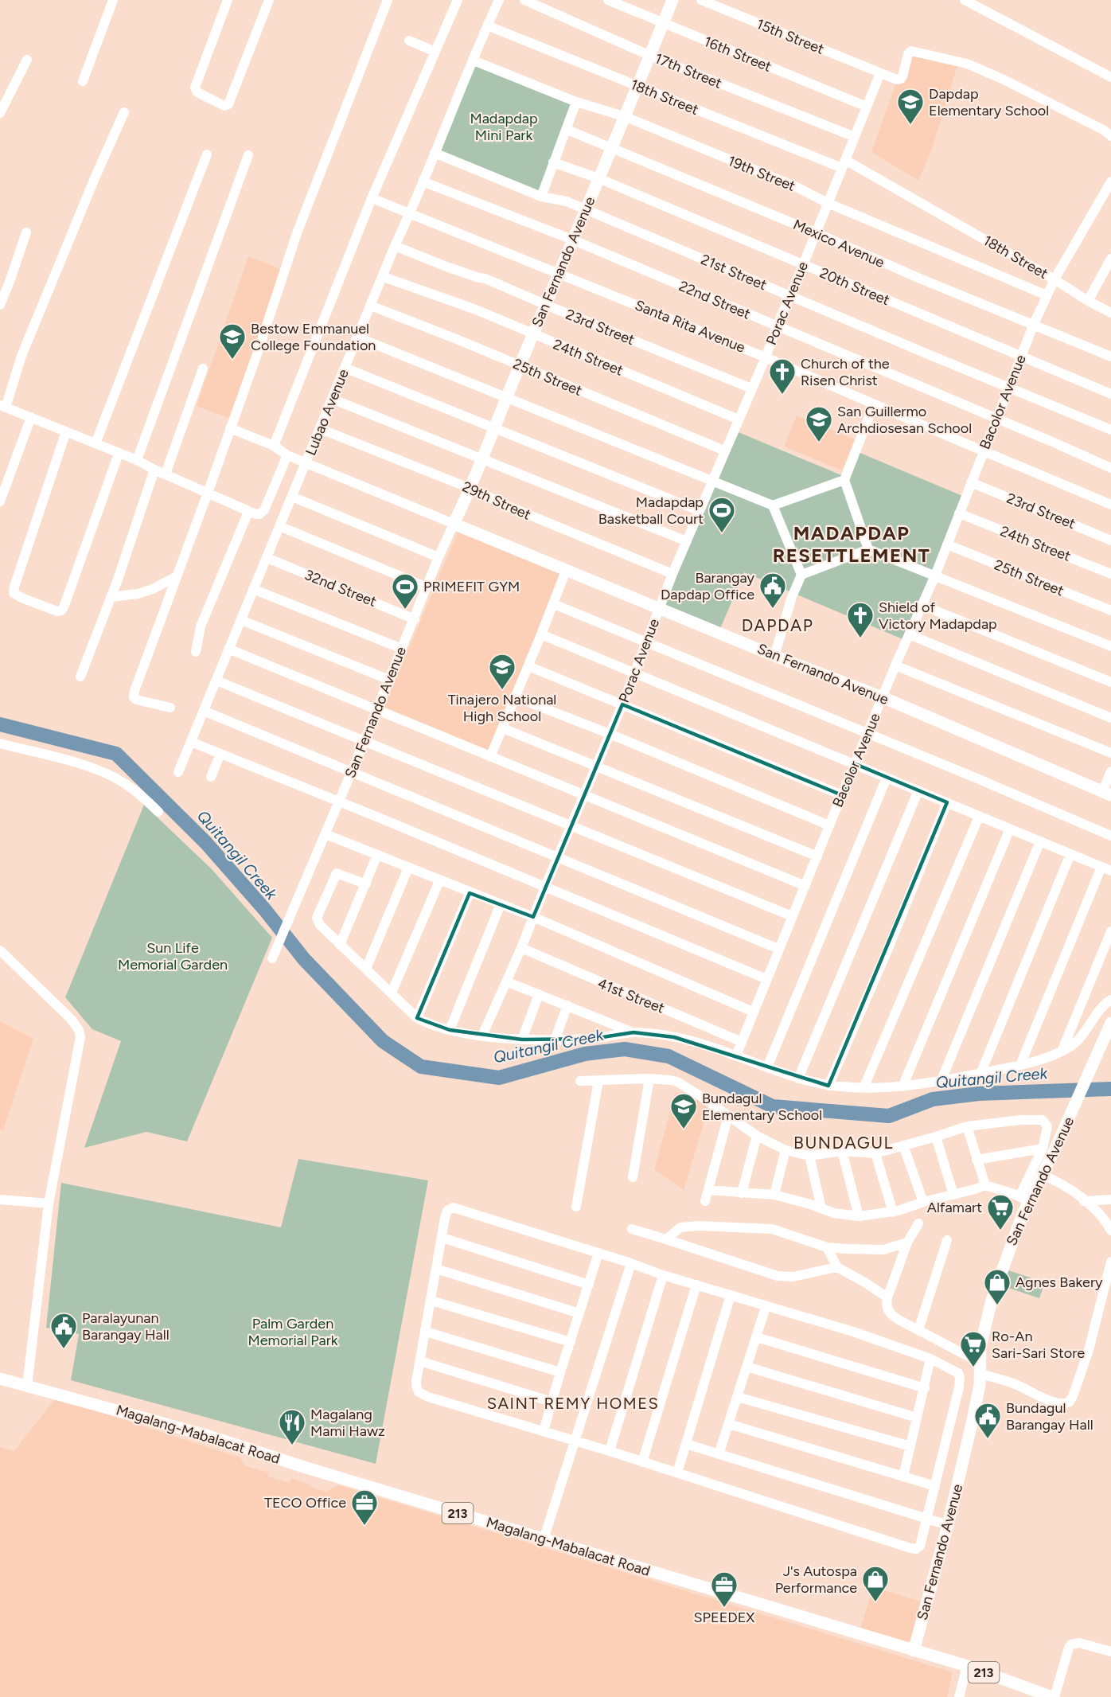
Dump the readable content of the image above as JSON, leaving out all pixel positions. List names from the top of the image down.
{
  "streets": {
    "main road": ["San Fernando Avenue", "Magalang-Mabalacat Road", "213"],
    "street": [
      "15th Street",
      "16th Street",
      "17th Street",
      "18th Street",
      "19th Street",
      "Mexico Avenue",
      "21st Street",
      "20th Street",
      "22nd Street",
      "Porac Avenue",
      "Santa Rita Avenue",
      "23rd Street",
      "24th Street",
      "25th Street",
      "Bacolor Avenue",
      "Lubao Avenue",
      "29th Street",
      "32nd Street",
      "41st Street"
    ]
  },
  "crossings": [
    ["15th Street", "Porac Avenue"],
    ["16th Street", "San Fernando Avenue"],
    ["16th Street", "Porac Avenue"],
    ["17th Street", "San Fernando Avenue"],
    ["17th Street", "Porac Avenue"],
    ["18th Street", "San Fernando Avenue"],
    ["18th Street", "Porac Avenue"],
    ["18th Street", "Bacolor Avenue"],
    ["18th Street", "Lubao Avenue"],
    ["19th Street", "San Fernando Avenue"],
    ["19th Street", "Porac Avenue"],
    ["19th Street", "Bacolor Avenue"],
    ["19th Street", "Lubao Avenue"],
    ["Mexico Avenue", "San Fernando Avenue"],
    ["Mexico Avenue", "Porac Avenue"],
    ["Mexico Avenue", "Bacolor Avenue"],
    ["San Fernando Avenue", "21st Street"],
    ["San Fernando Avenue", "20th Street"],
    ["San Fernando Avenue", "22nd Street"],
    ["San Fernando Avenue", "Porac Avenue"],
    ["San Fernando Avenue", "Santa Rita Avenue"],
    ["San Fernando Avenue", "23rd Street"],
    ["San Fernando Avenue", "24th Street"],
    ["San Fernando Avenue", "25th Street"],
    ["San Fernando Avenue", "Bacolor Avenue"],
    ["San Fernando Avenue", "Lubao Avenue"],
    ["San Fernando Avenue", "29th Street"],
    ["San Fernando Avenue", "32nd Street"],
    ["San Fernando Avenue", "Magalang-Mabalacat Road"],
    ["21st Street", "Porac Avenue"],
    ["21st Street", "Bacolor Avenue"],
    ["21st Street", "Lubao Avenue"],
    ["20th Street", "Porac Avenue"],
    ["20th Street", "Bacolor Avenue"],
    ["22nd Street", "Porac Avenue"],
    ["22nd Street", "Bacolor Avenue"],
    ["22nd Street", "Lubao Avenue"],
    ["Porac Avenue", "Santa Rita Avenue"],
    ["Porac Avenue", "23rd Street"],
    ["Porac Avenue", "24th Street"],
    ["Porac Avenue", "25th Street"],
    ["Porac Avenue", "29th Street"],
    ["Porac Avenue", "41st Street"],
    ["Santa Rita Avenue", "Bacolor Avenue"],
    ["Santa Rita Avenue", "Lubao Avenue"],
    ["23rd Street", "Bacolor Avenue"],
    ["23rd Street", "Lubao Avenue"],
    ["24th Street", "Bacolor Avenue"],
    ["24th Street", "Lubao Avenue"],
    ["25th Street", "Bacolor Avenue"],
    ["25th Street", "Lubao Avenue"],
    ["Bacolor Avenue", "41st Street"],
    ["Lubao Avenue", "29th Street"],
    ["Lubao Avenue", "32nd Street"]
  ],
  "districts": [
    "MADAPDAP RESETTLEMENT",
    "DAPDAP",
    "BUNDAGUL",
    "SAINT REMY HOMES"
  ],
  "water": ["Quitangil Creek"],
  "parks": ["Madapdap Mini Park", "Sun Life Memorial Garden", "Palm Garden Memorial Park"],
  "places": {
    "school or university": [
      "Dapdap Elementary School",
      "Bestow Emmanuel College Foundation",
      "San Guillermo Archdiosesan School",
      "Tinajero National High School",
      "Bundagul Elementary School"
    ],
    "church": ["Church of the Risen Christ", "Shield of Victory Madapdap"],
    "sports": ["Madapdap Basketball Court", "PRIMEFIT GYM"],
    "public building": ["Barangay Dapdap Office", "Paralayunan Barangay Hall", "Bundagul Barangay Hall"],
    "supermarket": ["Alfamart", "Ro-An Sari-Sari Store"],
    "shop": ["Agnes Bakery", "J's Autospa Performance"],
    "restaurant": ["Magalang Mami Hawz"],
    "office": ["TECO Office", "SPEEDEX"]
  }
}
